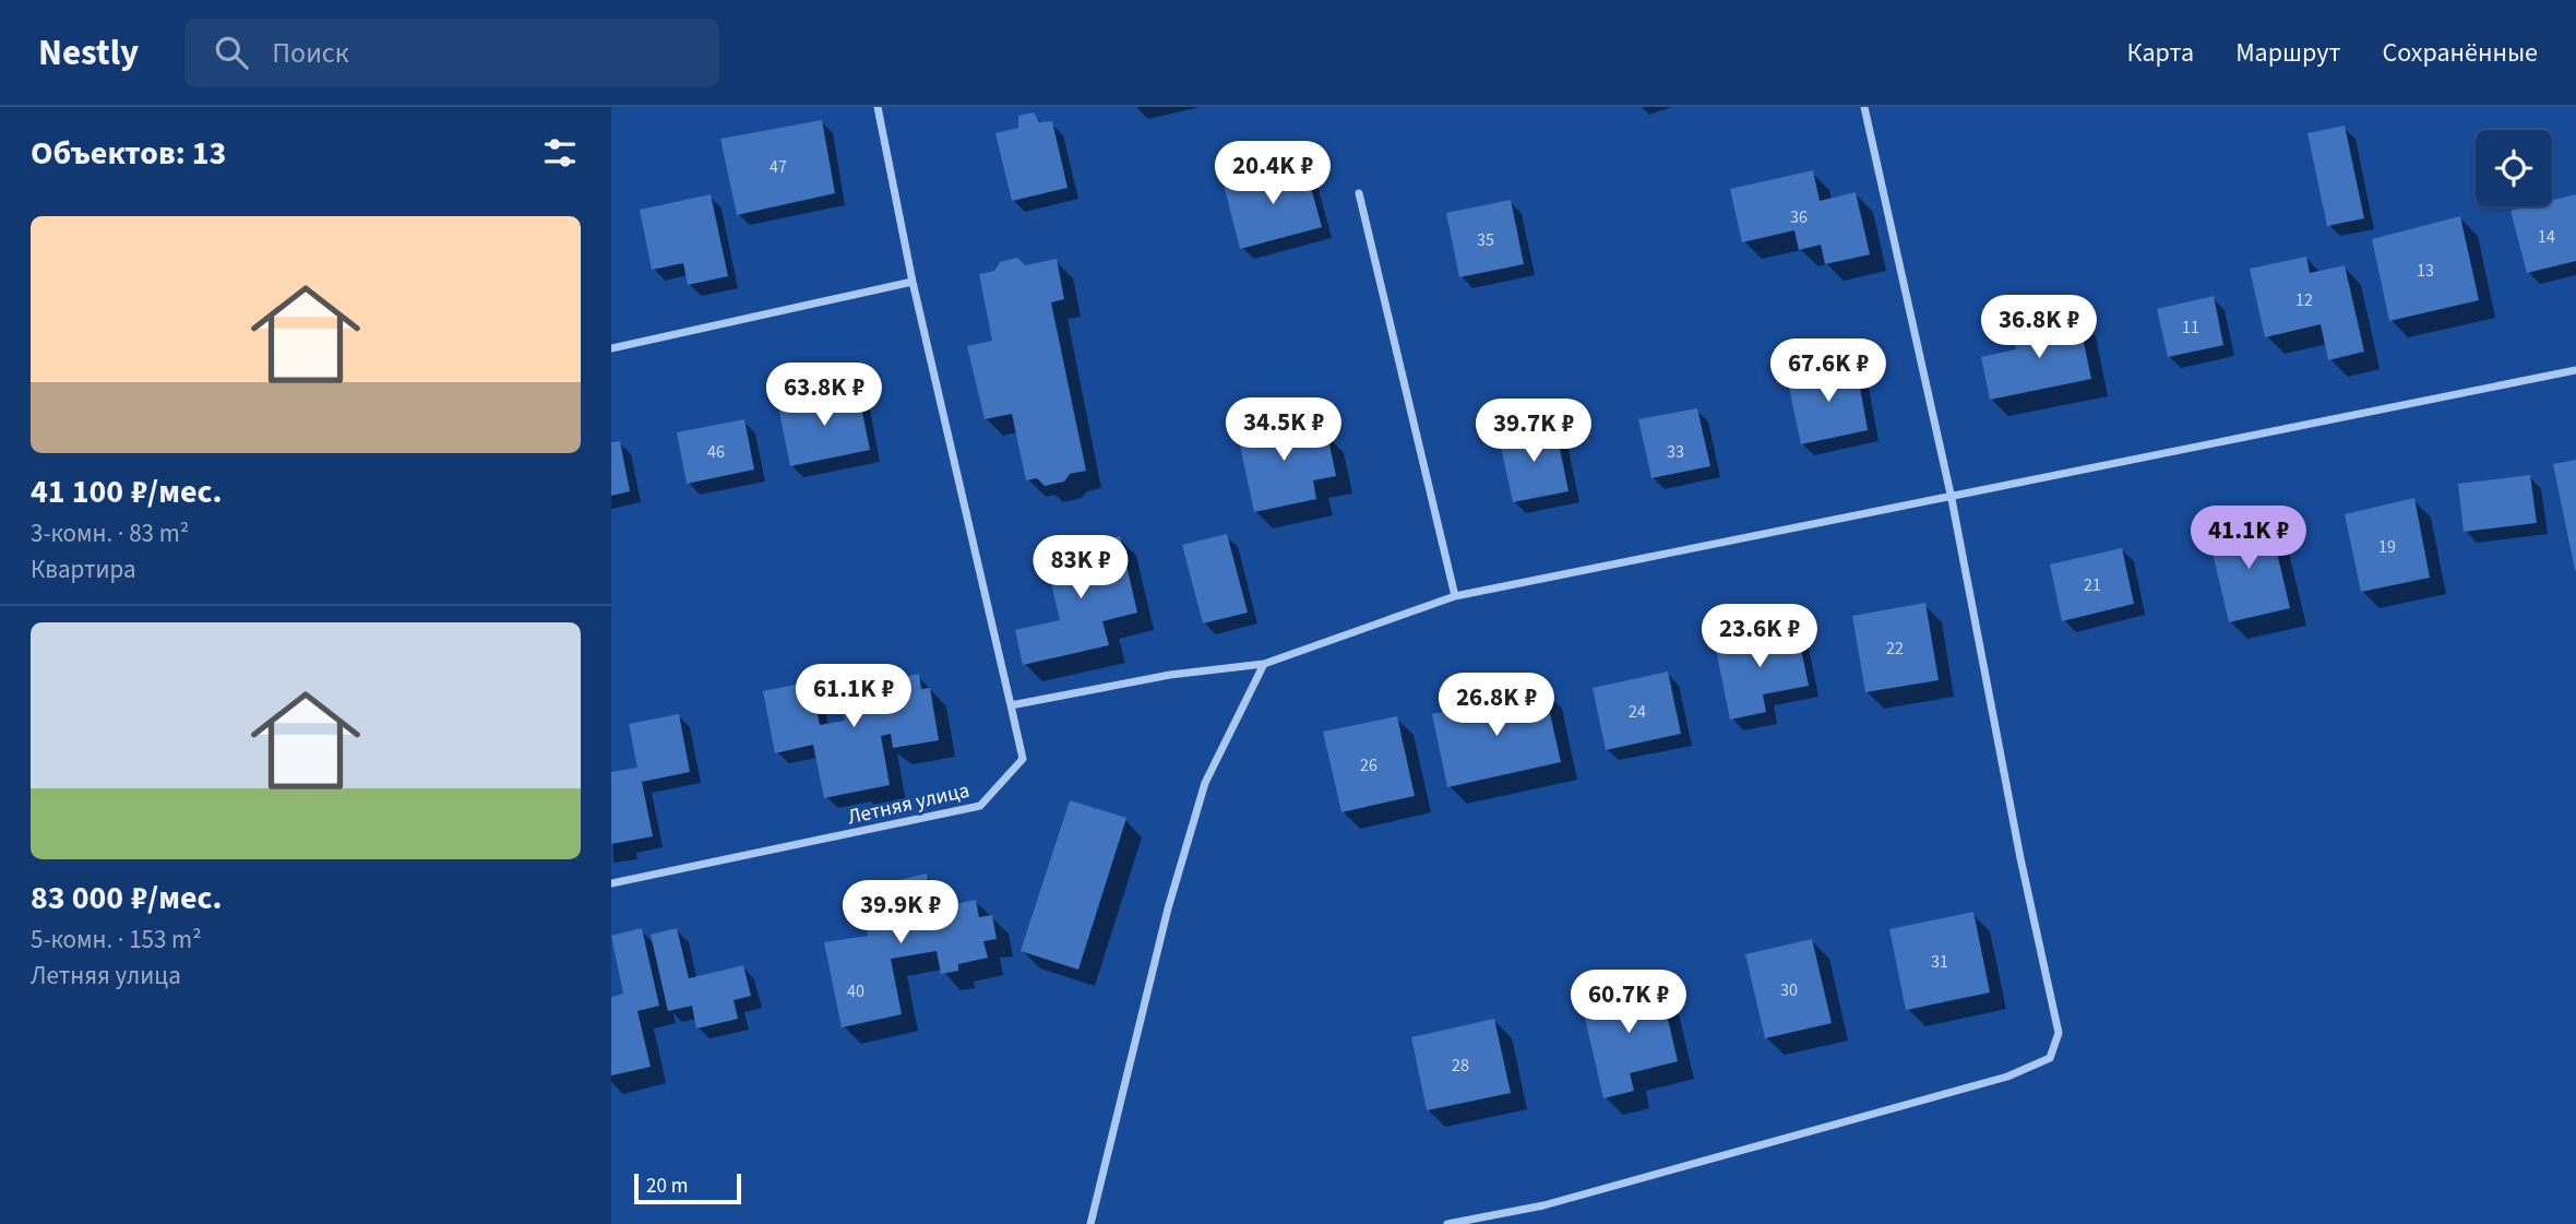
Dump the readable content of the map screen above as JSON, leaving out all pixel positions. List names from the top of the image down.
{
  "streets": {
    "street": ["Летняя улица"]
  },
  "house_numbers": [
    "47",
    "36",
    "14",
    "35",
    "13",
    "12",
    "11",
    "46",
    "33",
    "19",
    "21",
    "22",
    "24",
    "26",
    "31",
    "30",
    "40",
    "28"
  ],
  "scale_bar": "20 m",
  "page": {
    "header": "Nestly",
    "search": "Поиск",
    "nav": ["Карта", "Маршрут", "Сохранённые"],
    "heading": "Объектов: 13",
    "price": [
      "20.4K ₽",
      "36.8K ₽",
      "67.6K ₽",
      "63.8K ₽",
      "34.5K ₽",
      "39.7K ₽",
      "41.1K ₽",
      "83K ₽",
      "23.6K ₽",
      "61.1K ₽",
      "26.8K ₽",
      "39.9K ₽",
      "60.7K ₽"
    ],
    "list": [
      {
        "name": "41 100 ₽/мес.",
        "note": "3-комн. · 83 m² · Квартира"
      },
      {
        "name": "83 000 ₽/мес.",
        "note": "5-комн. · 153 m² · Летняя улица"
      }
    ],
    "scale": "20 m"
  }
}
